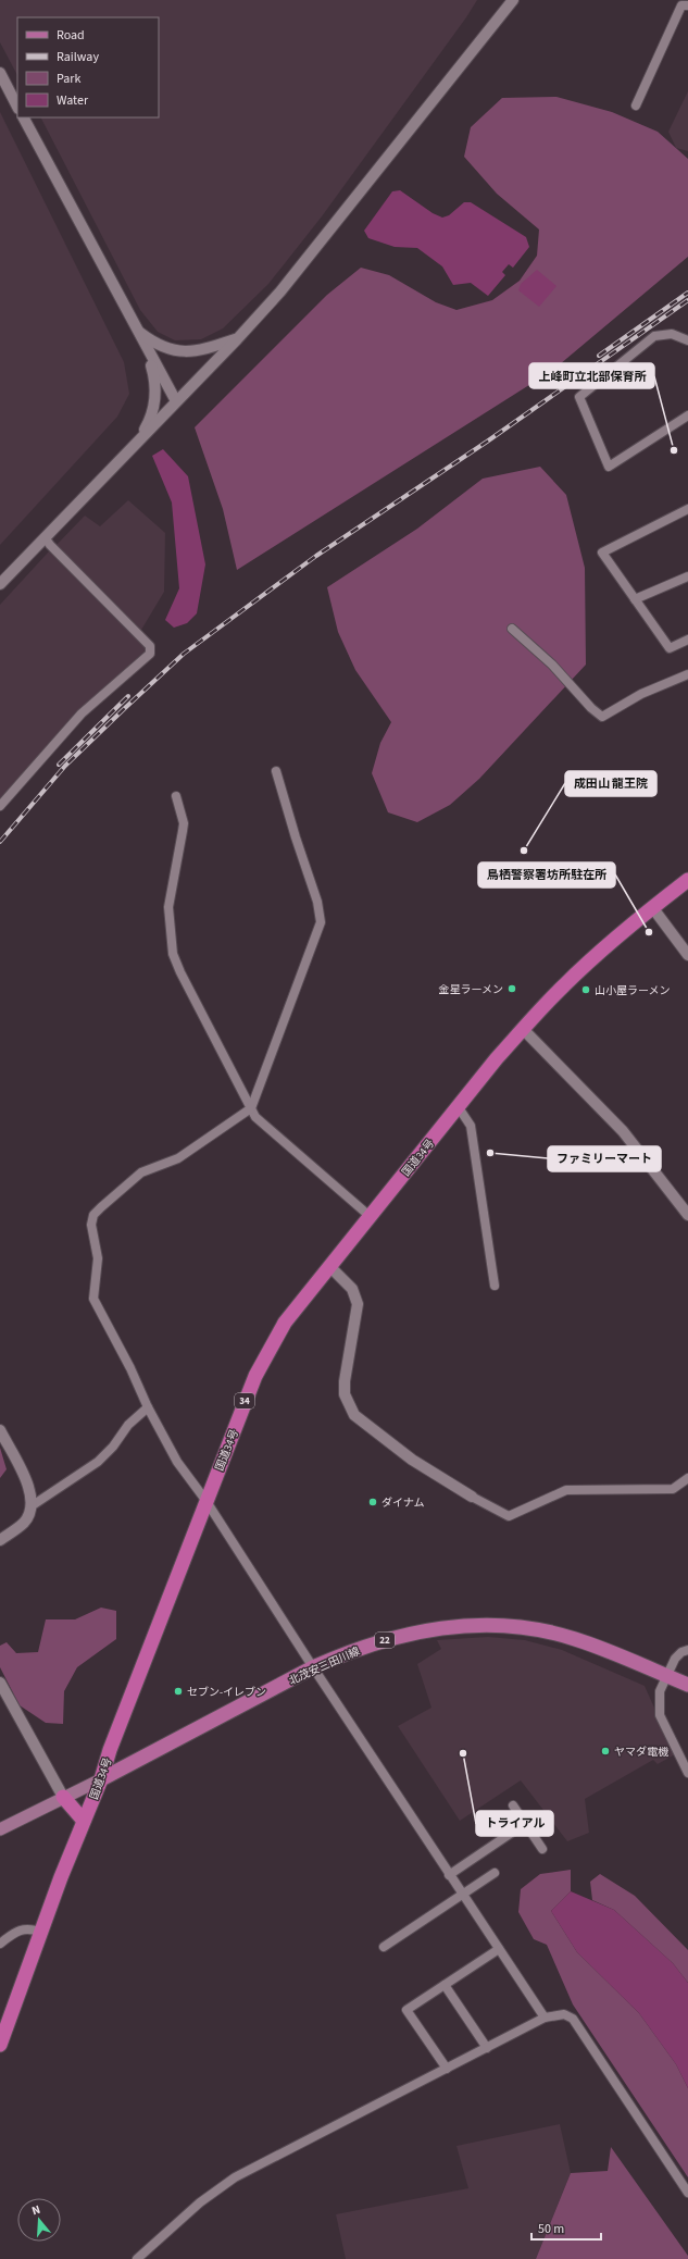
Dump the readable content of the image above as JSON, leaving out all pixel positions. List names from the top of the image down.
{
  "streets": {
    "highway": ["国道34号", "34"],
    "main road": ["22", "北茂安三田川線"]
  },
  "crossings": [
    ["国道34号", "北茂安三田川線"]
  ],
  "places": [
    "上峰町立北部保育所",
    "成田山 龍王院",
    "鳥栖警察署坊所駐在所",
    "金星ラーメン",
    "山小屋ラーメン",
    "ファミリーマート",
    "ダイナム",
    "セブン-イレブン",
    "ヤマダ電機",
    "トライアル"
  ],
  "legend": [
    "Road",
    "Railway",
    "Park",
    "Water"
  ],
  "scale_bar": "50 m",
  "north": "top"
}
